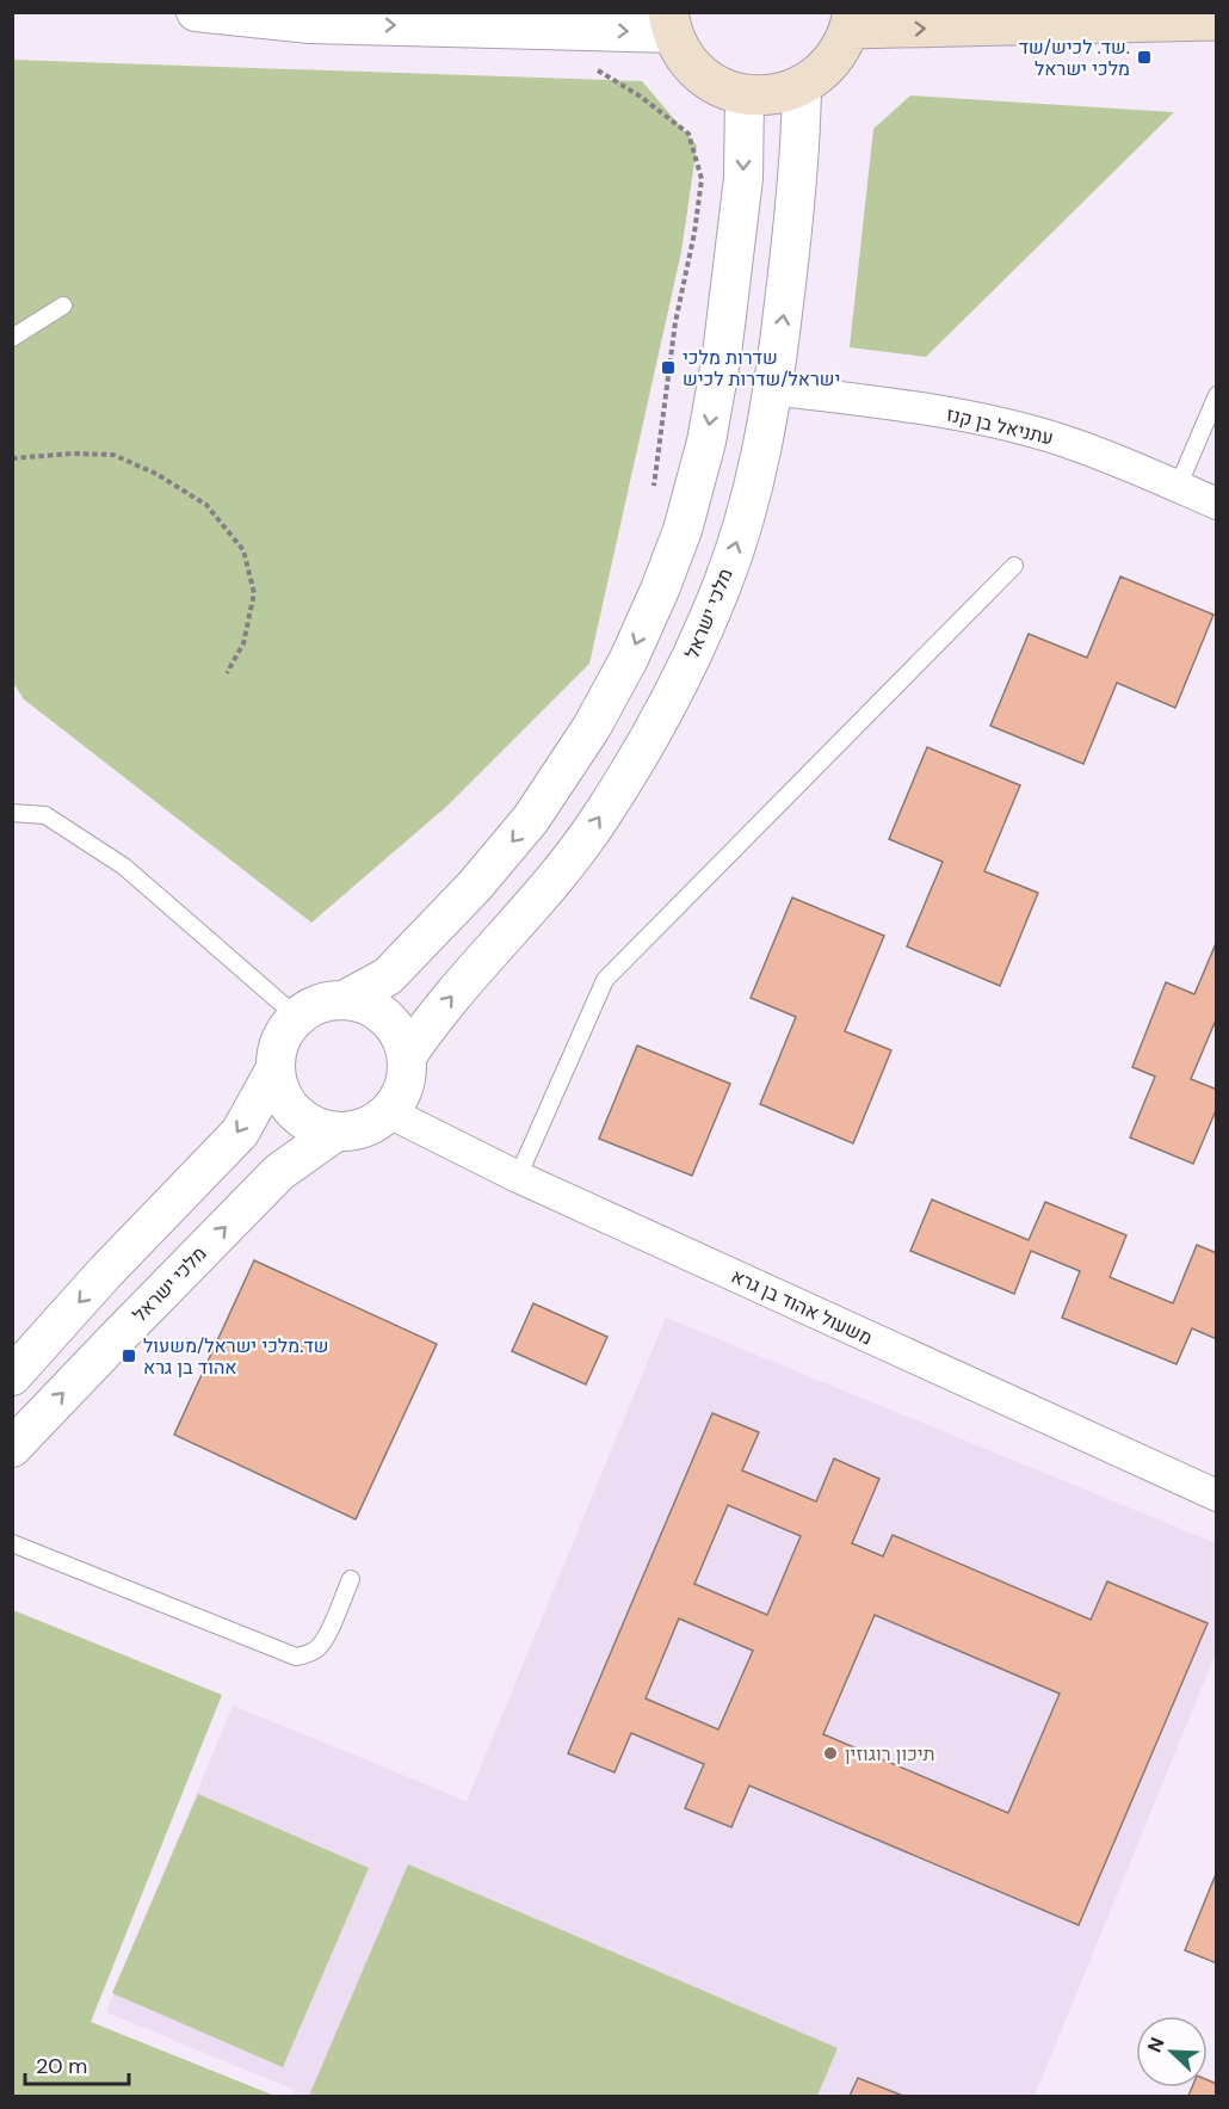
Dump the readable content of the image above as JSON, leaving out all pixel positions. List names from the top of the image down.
{
  "streets": {
    "street": ["עתניאל בן קנז", "מלכי ישראל", "משעול אהוד בן גרא"]
  },
  "crossings": [
    ["עתניאל בן קנז", "מלכי ישראל"],
    ["מלכי ישראל", "משעול אהוד בן גרא"]
  ],
  "places": {
    "transit": ["שד. לכיש/שד. מלכי ישראל", "שדרות מלכי ישראל/שדרות לכיש", "שד.מלכי ישראל/משעול אהוד בן גרא"],
    "other": ["תיכון רוגוזין"]
  },
  "scale_bar": "20 m",
  "north": "top left"
}
